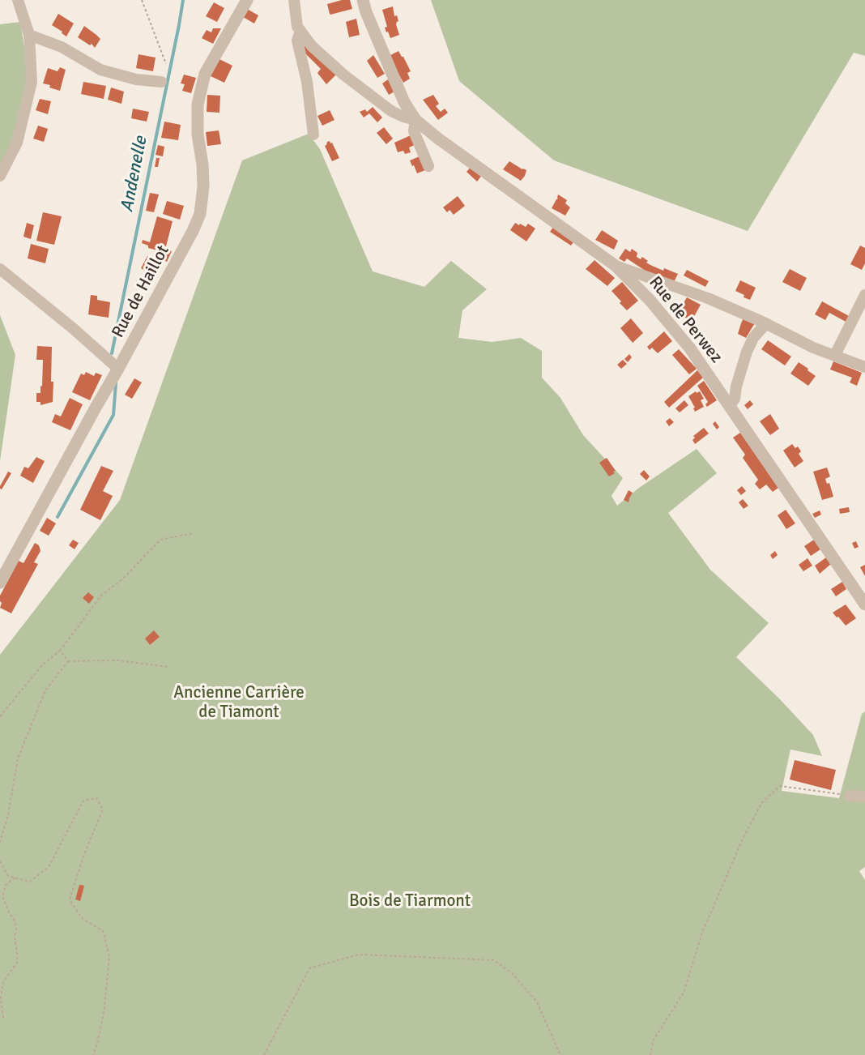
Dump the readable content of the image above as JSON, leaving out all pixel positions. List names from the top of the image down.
{
  "streets": {
    "street": ["Rue de Haillot", "Rue de Perwez"]
  },
  "water": ["Andenelle"],
  "parks": ["Ancienne Carrière de Tiamont", "Bois de Tiarmont"]
}
